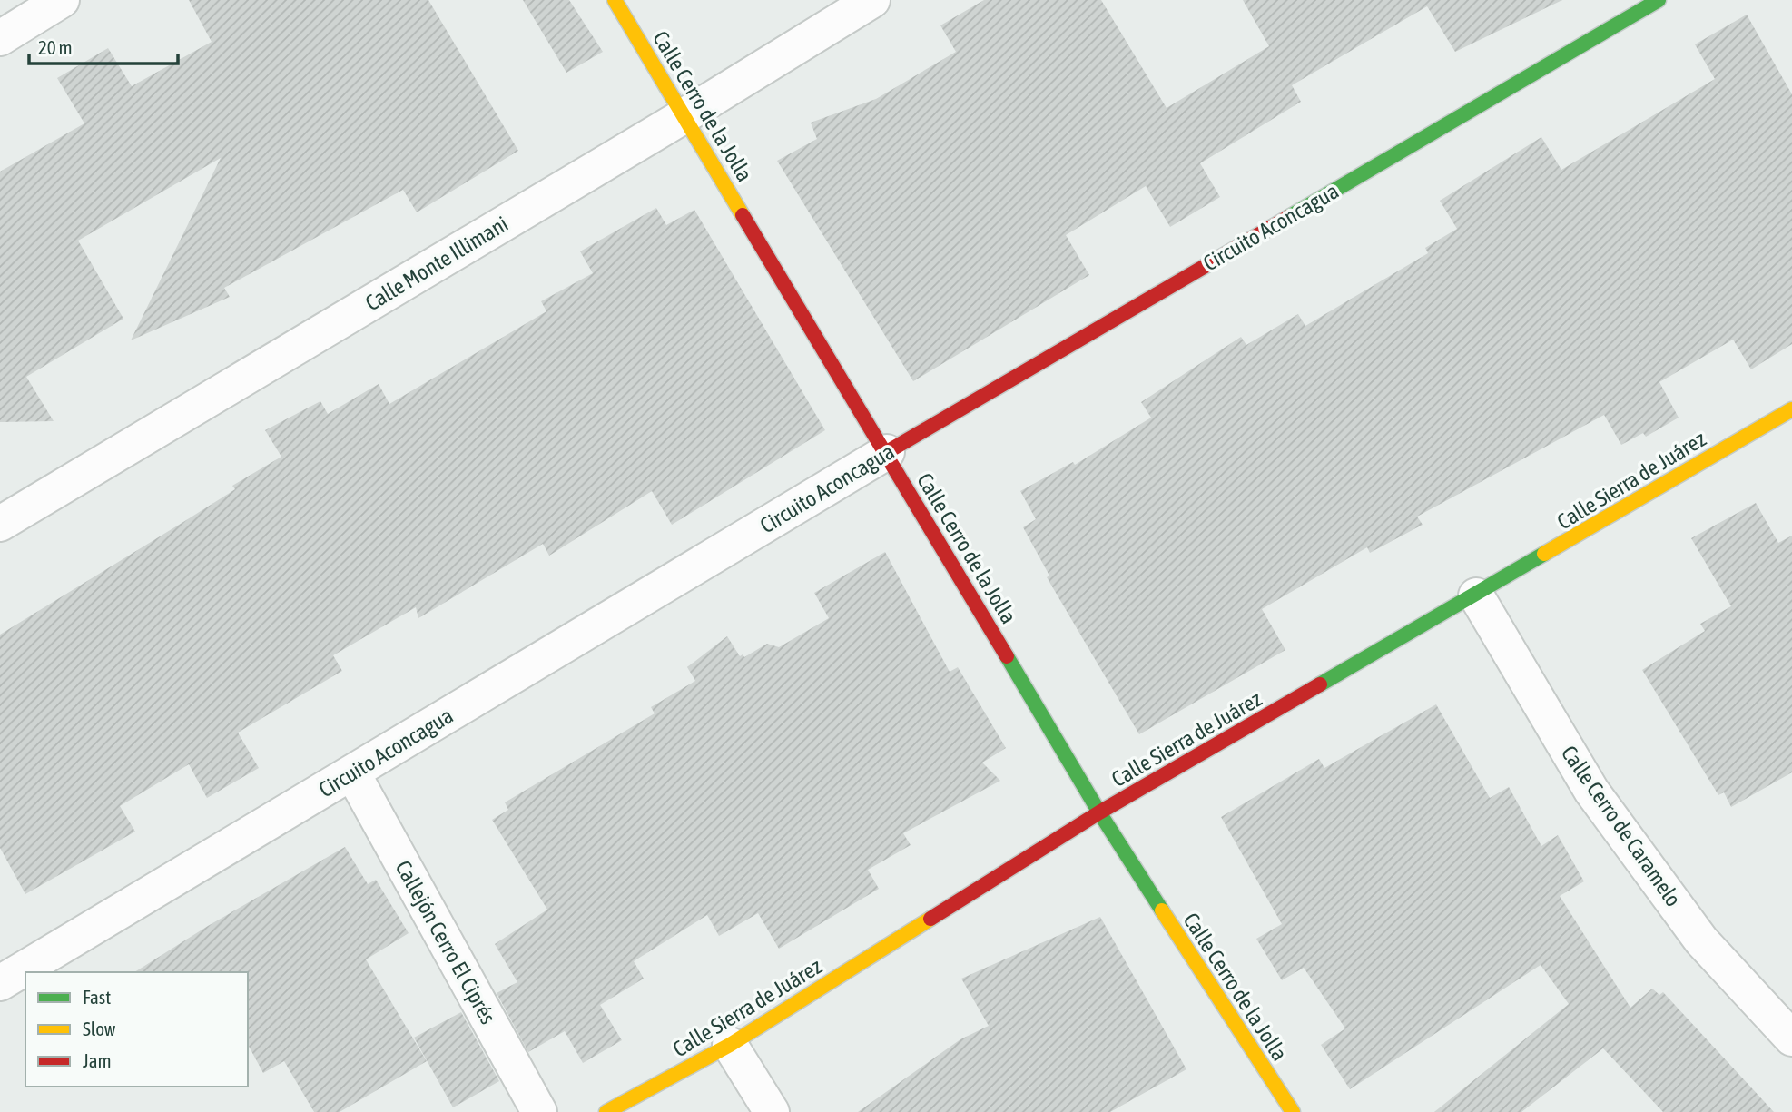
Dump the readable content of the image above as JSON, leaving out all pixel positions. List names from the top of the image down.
{
  "streets": {
    "street": [
      "Calle Cerro de la Jolla",
      "Circuito Aconcagua",
      "Calle Monte Illimani",
      "Calle Sierra de Juárez",
      "Calle Cerro de Caramelo",
      "Callejón Cerro El Ciprés"
    ]
  },
  "crossings": [
    ["Calle Cerro de la Jolla", "Circuito Aconcagua"],
    ["Calle Cerro de la Jolla", "Calle Monte Illimani"],
    ["Calle Cerro de la Jolla", "Calle Sierra de Juárez"],
    ["Circuito Aconcagua", "Callejón Cerro El Ciprés"],
    ["Calle Sierra de Juárez", "Calle Cerro de Caramelo"]
  ],
  "legend": ["Fast", "Slow", "Jam"],
  "scale_bar": "20 m"
}
